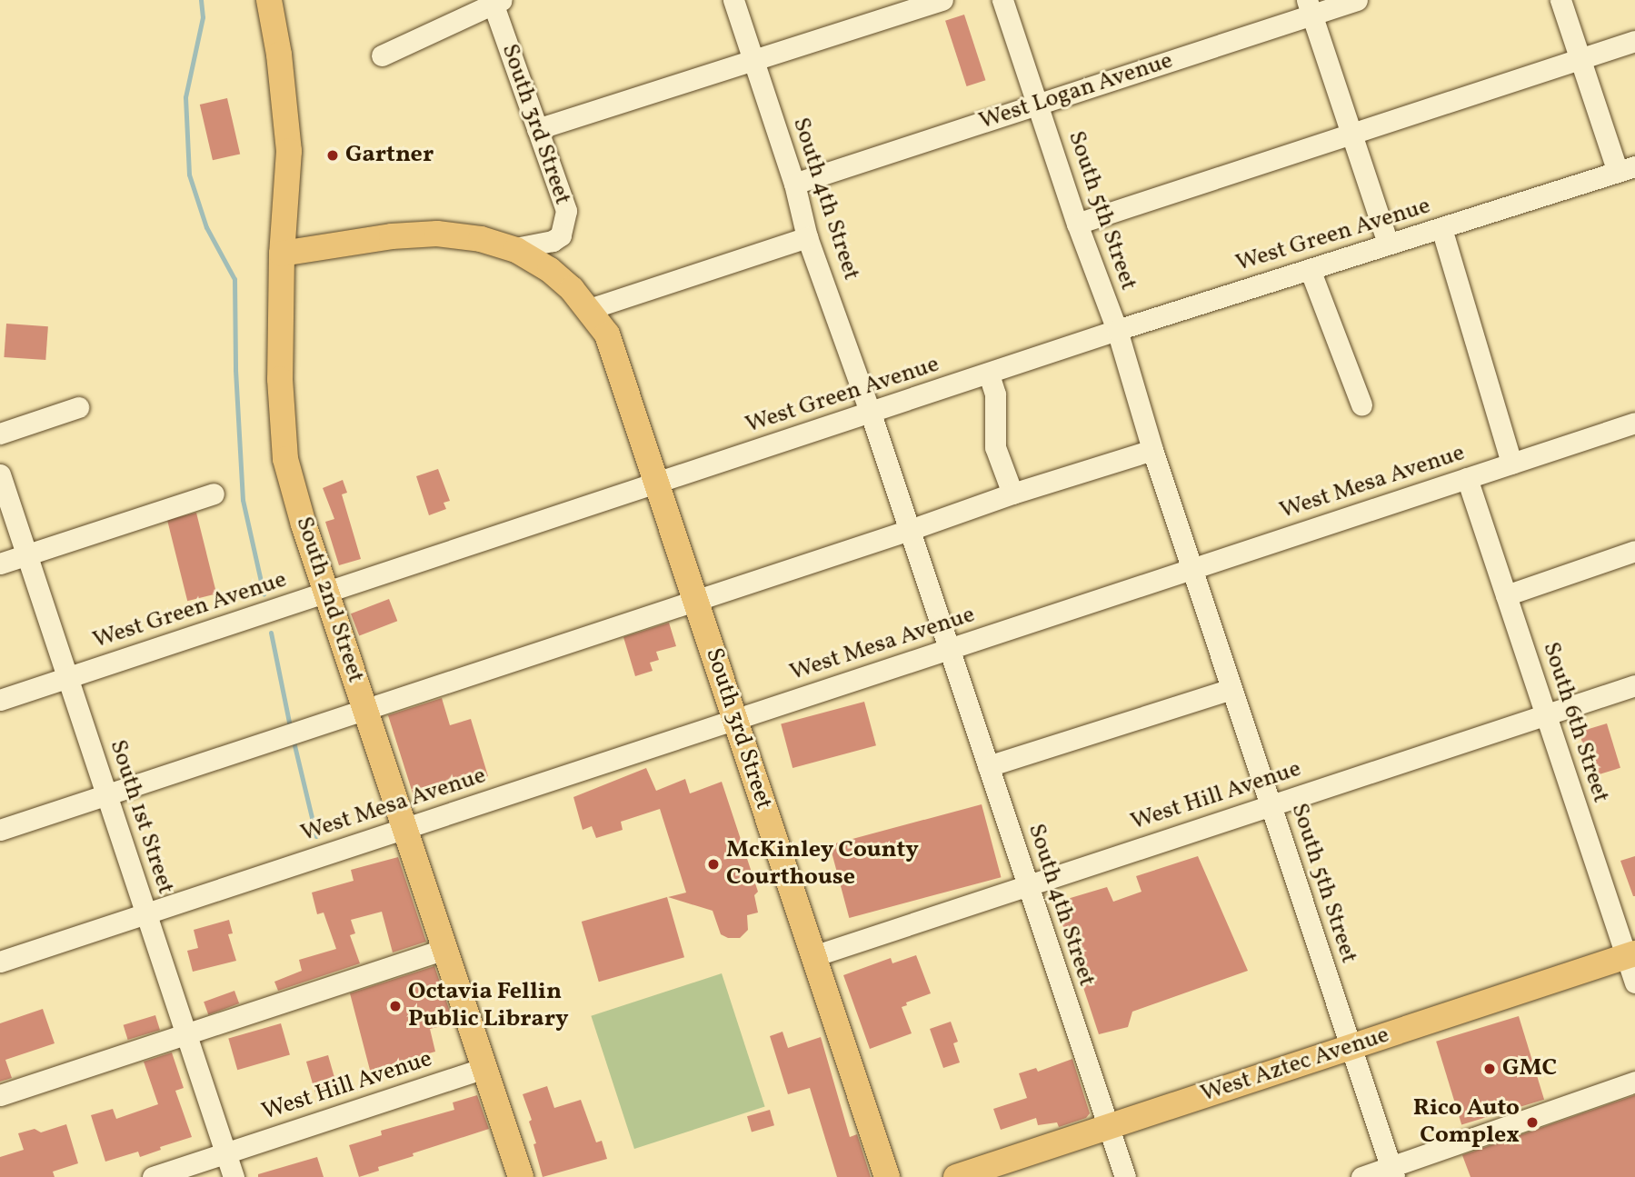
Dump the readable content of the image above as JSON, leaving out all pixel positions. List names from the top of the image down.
{
  "streets": {
    "main road": ["South 3rd Street", "South 2nd Street", "West Aztec Avenue"],
    "street": [
      "West Logan Avenue",
      "South 4th Street",
      "South 5th Street",
      "West Green Avenue",
      "West Mesa Avenue",
      "South 6th Street",
      "West Hill Avenue",
      "South 1st Street"
    ]
  },
  "crossings": [
    ["West Logan Avenue", "South 4th Street"],
    ["West Logan Avenue", "South 5th Street"],
    ["South 3rd Street", "West Green Avenue"],
    ["South 3rd Street", "West Mesa Avenue"],
    ["South 3rd Street", "West Hill Avenue"],
    ["South 4th Street", "West Green Avenue"],
    ["South 4th Street", "West Mesa Avenue"],
    ["South 4th Street", "West Hill Avenue"],
    ["South 4th Street", "West Aztec Avenue"],
    ["South 5th Street", "West Green Avenue"],
    ["South 5th Street", "West Mesa Avenue"],
    ["South 5th Street", "West Hill Avenue"],
    ["South 5th Street", "West Aztec Avenue"],
    ["West Green Avenue", "South 2nd Street"],
    ["West Green Avenue", "South 1st Street"],
    ["West Mesa Avenue", "South 2nd Street"],
    ["West Mesa Avenue", "South 6th Street"],
    ["West Mesa Avenue", "South 1st Street"],
    ["South 2nd Street", "West Hill Avenue"],
    ["South 6th Street", "West Hill Avenue"],
    ["South 6th Street", "West Aztec Avenue"],
    ["West Hill Avenue", "South 1st Street"]
  ],
  "places": [
    "Gartner",
    "McKinley County Courthouse",
    "Octavia Fellin Public Library",
    "GMC",
    "Rico Auto Complex"
  ]
}
